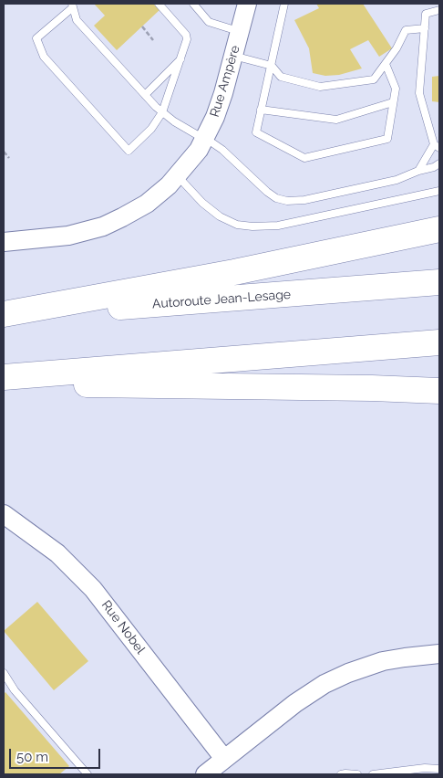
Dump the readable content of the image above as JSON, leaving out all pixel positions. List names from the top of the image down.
{
  "streets": {
    "highway": ["Autoroute Jean-Lesage"],
    "street": ["Rue Ampère", "Rue Nobel"]
  },
  "scale_bar": "50 m"
}
